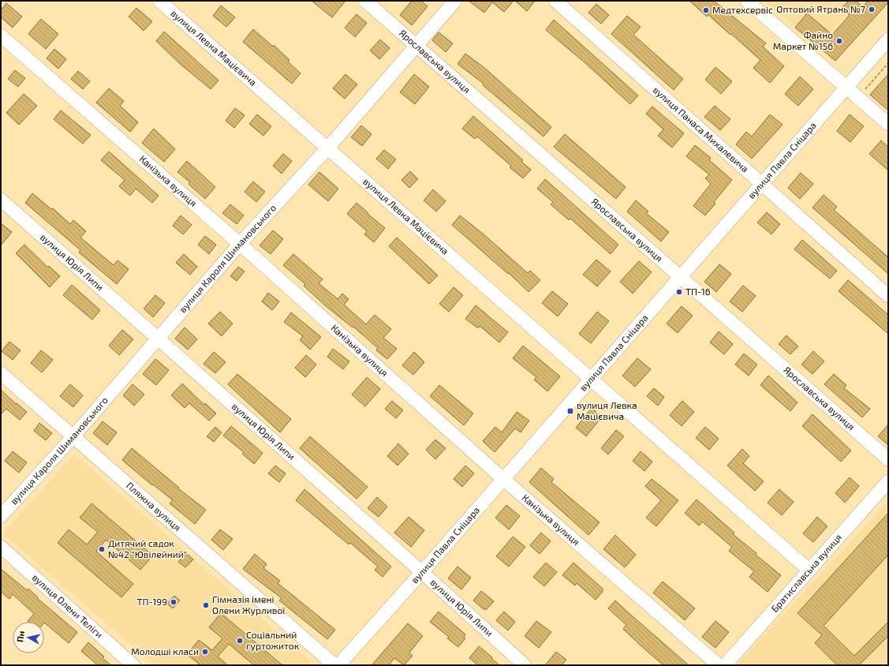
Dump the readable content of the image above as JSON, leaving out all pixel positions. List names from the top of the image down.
{
  "streets": {
    "street": [
      "вулиця Левка Мацієвича",
      "Ярославська вулиця",
      "вулиця Панаса Михалевича",
      "вулиця Павла Сніцара",
      "Канізька вулиця",
      "вулиця Кароля Шимановського",
      "вулиця Юрія Липи",
      "Пляжна вулиця",
      "Братиславська вулиця",
      "вулиця Олени Теліги"
    ]
  },
  "crossings": [
    ["вулиця Левка Мацієвича", "вулиця Павла Сніцара"],
    ["вулиця Левка Мацієвича", "вулиця Кароля Шимановського"],
    ["вулиця Левка Мацієвича", "Братиславська вулиця"],
    ["Ярославська вулиця", "вулиця Павла Сніцара"],
    ["Ярославська вулиця", "вулиця Кароля Шимановського"],
    ["вулиця Панаса Михалевича", "вулиця Павла Сніцара"],
    ["вулиця Павла Сніцара", "Канізька вулиця"],
    ["вулиця Павла Сніцара", "вулиця Юрія Липи"],
    ["Канізька вулиця", "вулиця Кароля Шимановського"],
    ["вулиця Кароля Шимановського", "вулиця Юрія Липи"],
    ["вулиця Кароля Шимановського", "Пляжна вулиця"]
  ],
  "places": {
    "other": [
      "Оптовий Ятрань №7",
      "Медтехсервіс",
      "Файно Маркет №156",
      "ТП-16",
      "Дитячий садок №42 \"Ювілейний\"",
      "ТП-199",
      "Гімназія імені Олени Журливої",
      "Соціальний гуртожиток",
      "Молодші класи"
    ],
    "transit": ["вулиця Левка Мацієвича"]
  },
  "north": "left"
}
